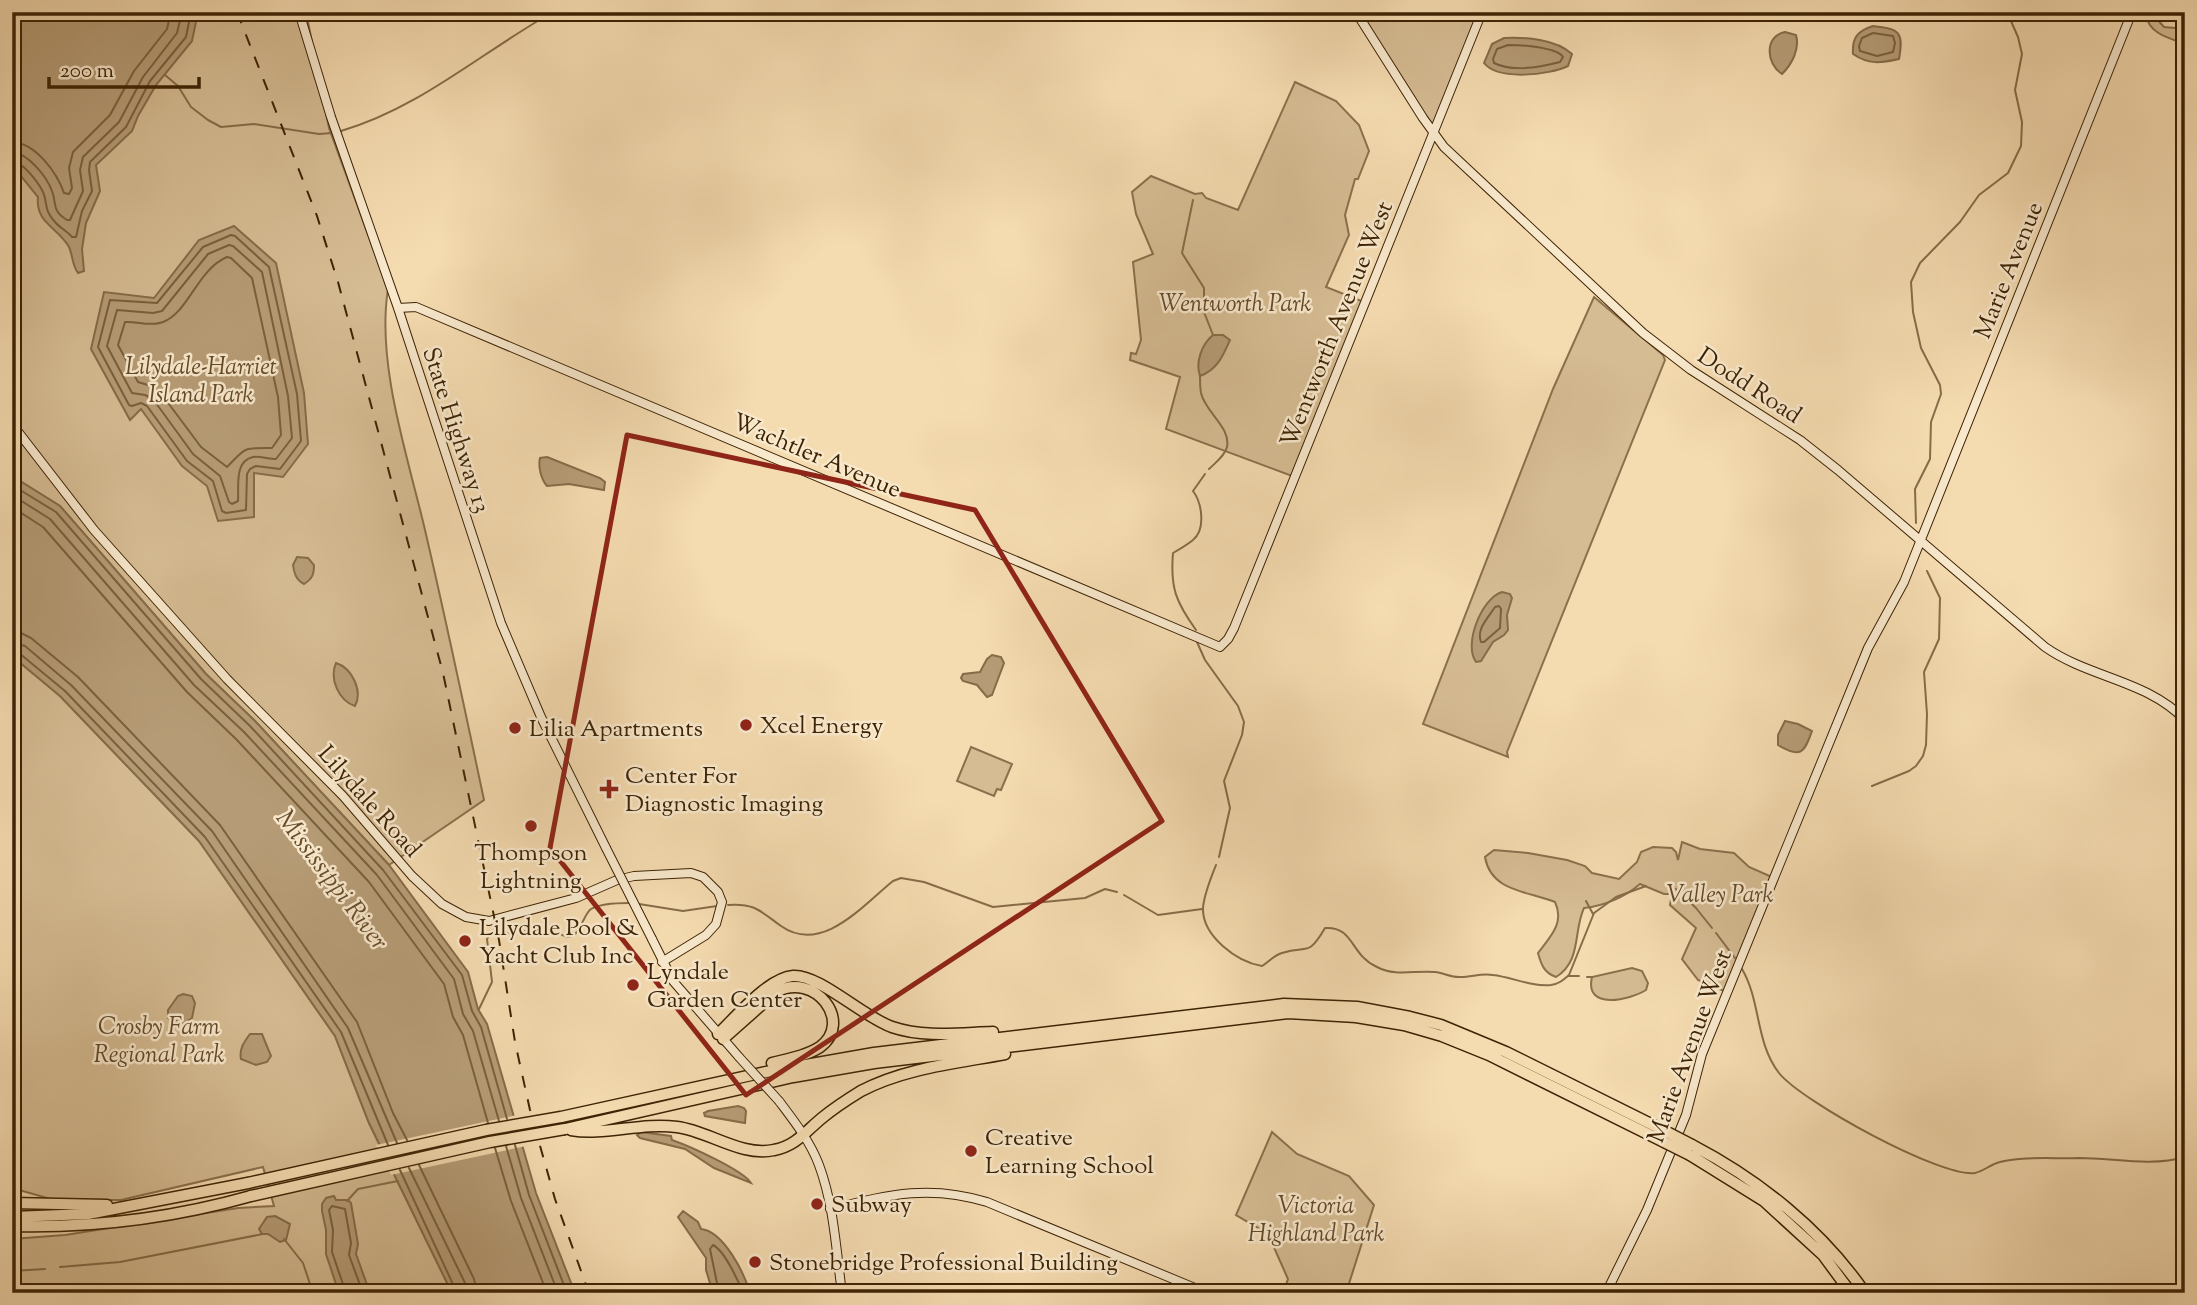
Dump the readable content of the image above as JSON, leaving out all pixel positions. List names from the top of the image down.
{
  "streets": {
    "street": [
      "Marie Avenue",
      "Wentworth Avenue West",
      "Dodd Road",
      "State Highway 13",
      "Wachtler Avenue",
      "Lilydale Road",
      "Marie Avenue West"
    ]
  },
  "crossings": [
    ["Marie Avenue", "Dodd Road"],
    ["Marie Avenue", "Marie Avenue West"],
    ["Wentworth Avenue West", "Dodd Road"],
    ["Wentworth Avenue West", "Wachtler Avenue"],
    ["Dodd Road", "Marie Avenue West"],
    ["State Highway 13", "Wachtler Avenue"],
    ["State Highway 13", "Lilydale Road"]
  ],
  "water": ["Mississippi River"],
  "parks": [
    "Wentworth Park",
    "Lilydale-Harriet Island Park",
    "Valley Park",
    "Crosby Farm Regional Park",
    "Victoria Highland Park"
  ],
  "places": {
    "other": [
      "Xcel Energy",
      "Lilia Apartments",
      "Thompson Lightning",
      "Lilydale Pool & Yacht Club Inc",
      "Lyndale Garden Center",
      "Creative Learning School",
      "Subway",
      "Stonebridge Professional Building"
    ],
    "health": ["Center For Diagnostic Imaging"]
  },
  "scale_bar": "200 m"
}
